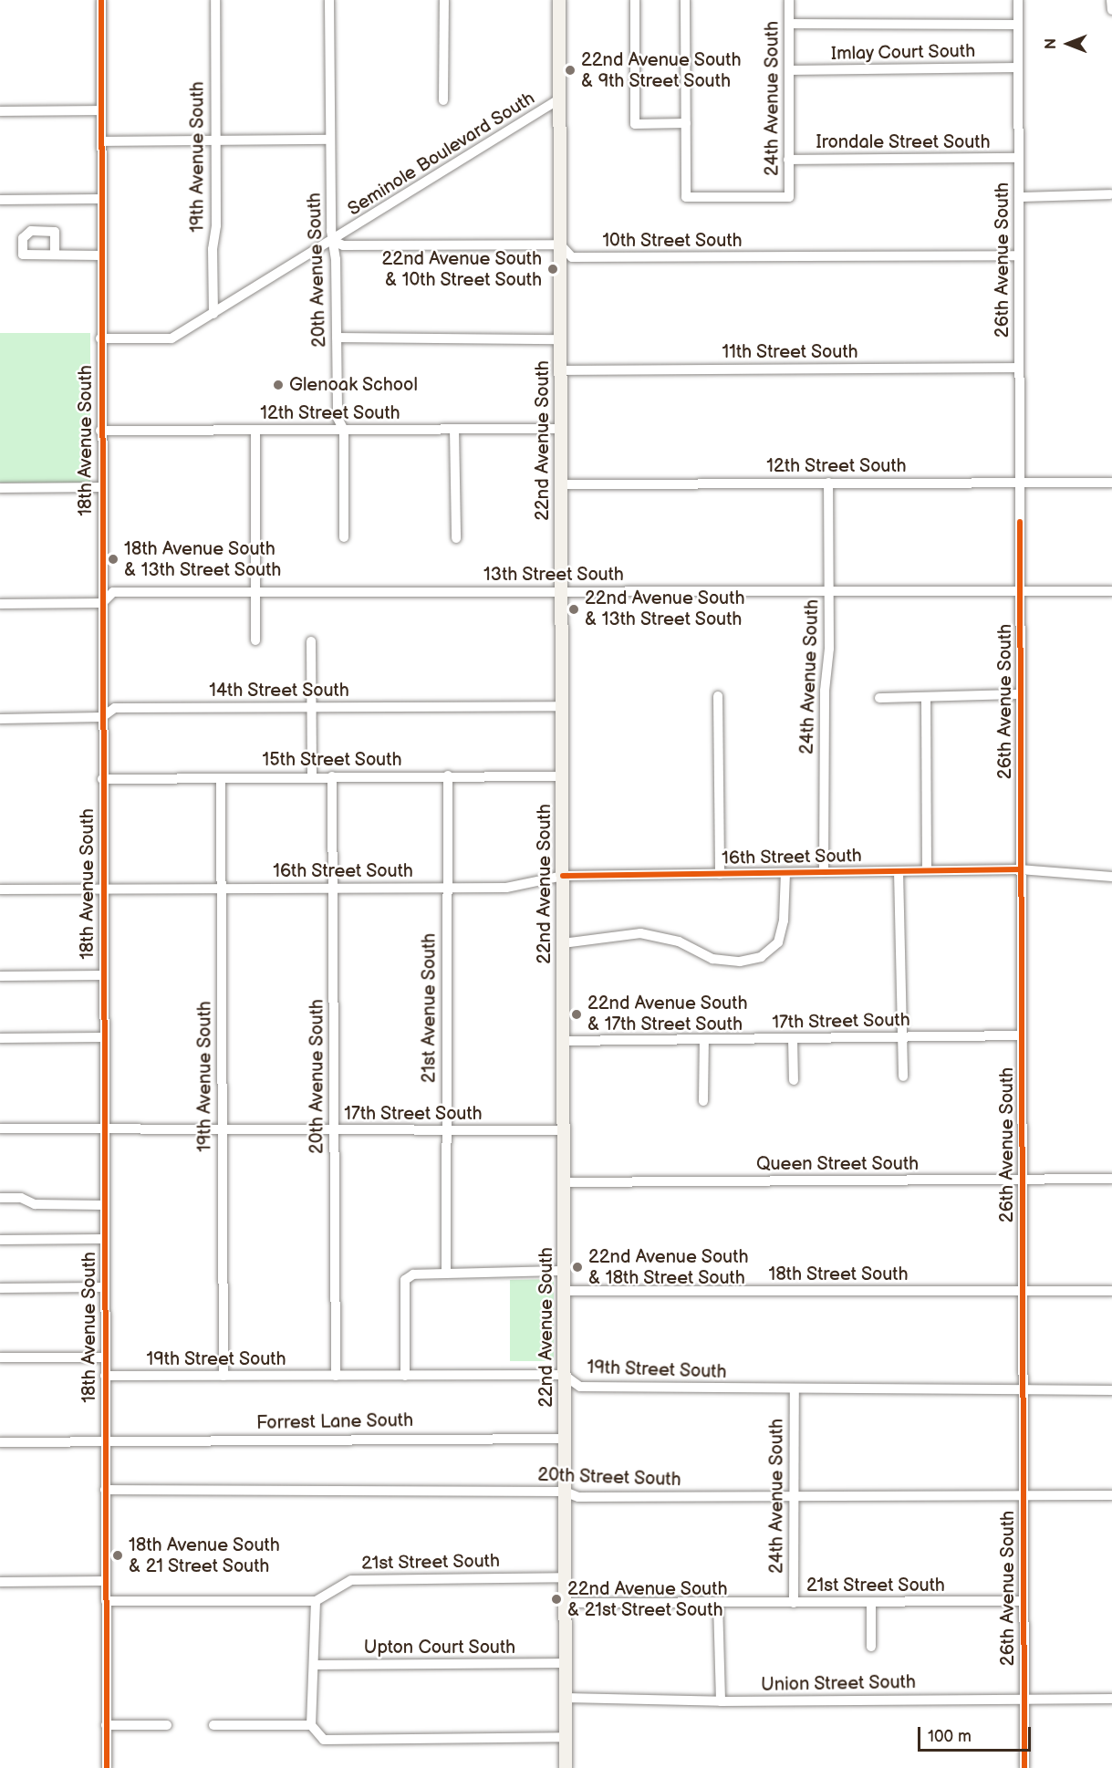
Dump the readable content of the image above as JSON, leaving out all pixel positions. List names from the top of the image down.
{
  "streets": {
    "main road": ["22nd Avenue South"],
    "street": [
      "Imlay Court South",
      "24th Avenue South",
      "Irondale Street South",
      "Seminole Boulevard South",
      "19th Avenue South",
      "10th Street South",
      "26th Avenue South",
      "20th Avenue South",
      "11th Street South",
      "12th Street South",
      "18th Avenue South",
      "13th Street South",
      "14th Street South",
      "15th Street South",
      "16th Street South",
      "21st Avenue South",
      "17th Street South",
      "Queen Street South",
      "18th Street South",
      "19th Street South",
      "Forrest Lane South",
      "20th Street South",
      "21st Street South",
      "Upton Court South",
      "Union Street South"
    ]
  },
  "crossings": [
    ["Imlay Court South", "24th Avenue South"],
    ["Imlay Court South", "26th Avenue South"],
    ["24th Avenue South", "Irondale Street South"],
    ["24th Avenue South", "12th Street South"],
    ["24th Avenue South", "13th Street South"],
    ["24th Avenue South", "16th Street South"],
    ["24th Avenue South", "19th Street South"],
    ["24th Avenue South", "20th Street South"],
    ["24th Avenue South", "21st Street South"],
    ["Irondale Street South", "26th Avenue South"],
    ["Seminole Boulevard South", "19th Avenue South"],
    ["Seminole Boulevard South", "20th Avenue South"],
    ["Seminole Boulevard South", "18th Avenue South"],
    ["Seminole Boulevard South", "22nd Avenue South"],
    ["19th Avenue South", "15th Street South"],
    ["19th Avenue South", "16th Street South"],
    ["19th Avenue South", "17th Street South"],
    ["19th Avenue South", "19th Street South"],
    ["10th Street South", "26th Avenue South"],
    ["10th Street South", "22nd Avenue South"],
    ["26th Avenue South", "11th Street South"],
    ["26th Avenue South", "12th Street South"],
    ["26th Avenue South", "13th Street South"],
    ["26th Avenue South", "16th Street South"],
    ["26th Avenue South", "17th Street South"],
    ["26th Avenue South", "Queen Street South"],
    ["26th Avenue South", "18th Street South"],
    ["26th Avenue South", "19th Street South"],
    ["26th Avenue South", "20th Street South"],
    ["26th Avenue South", "21st Street South"],
    ["26th Avenue South", "Union Street South"],
    ["20th Avenue South", "12th Street South"],
    ["20th Avenue South", "15th Street South"],
    ["20th Avenue South", "16th Street South"],
    ["20th Avenue South", "17th Street South"],
    ["20th Avenue South", "19th Street South"],
    ["11th Street South", "22nd Avenue South"],
    ["12th Street South", "18th Avenue South"],
    ["12th Street South", "22nd Avenue South"],
    ["18th Avenue South", "13th Street South"],
    ["18th Avenue South", "14th Street South"],
    ["18th Avenue South", "15th Street South"],
    ["18th Avenue South", "16th Street South"],
    ["18th Avenue South", "17th Street South"],
    ["18th Avenue South", "19th Street South"],
    ["18th Avenue South", "Forrest Lane South"],
    ["18th Avenue South", "20th Street South"],
    ["22nd Avenue South", "13th Street South"],
    ["22nd Avenue South", "14th Street South"],
    ["22nd Avenue South", "15th Street South"],
    ["22nd Avenue South", "16th Street South"],
    ["22nd Avenue South", "17th Street South"],
    ["22nd Avenue South", "Queen Street South"],
    ["22nd Avenue South", "18th Street South"],
    ["22nd Avenue South", "19th Street South"],
    ["22nd Avenue South", "Forrest Lane South"],
    ["22nd Avenue South", "20th Street South"],
    ["22nd Avenue South", "21st Street South"],
    ["22nd Avenue South", "Upton Court South"],
    ["22nd Avenue South", "Union Street South"],
    ["15th Street South", "21st Avenue South"],
    ["16th Street South", "21st Avenue South"],
    ["21st Avenue South", "17th Street South"]
  ],
  "places": [
    "22nd Avenue South & 9th Street South",
    "22nd Avenue South & 10th Street South",
    "Glenoak School",
    "18th Avenue South & 13th Street South",
    "22nd Avenue South & 13th Street South",
    "22nd Avenue South & 17th Street South",
    "22nd Avenue South & 18th Street South",
    "18th Avenue South & 21 Street South",
    "22nd Avenue South & 21st Street South"
  ],
  "scale_bar": "100 m",
  "north": "left"
}
